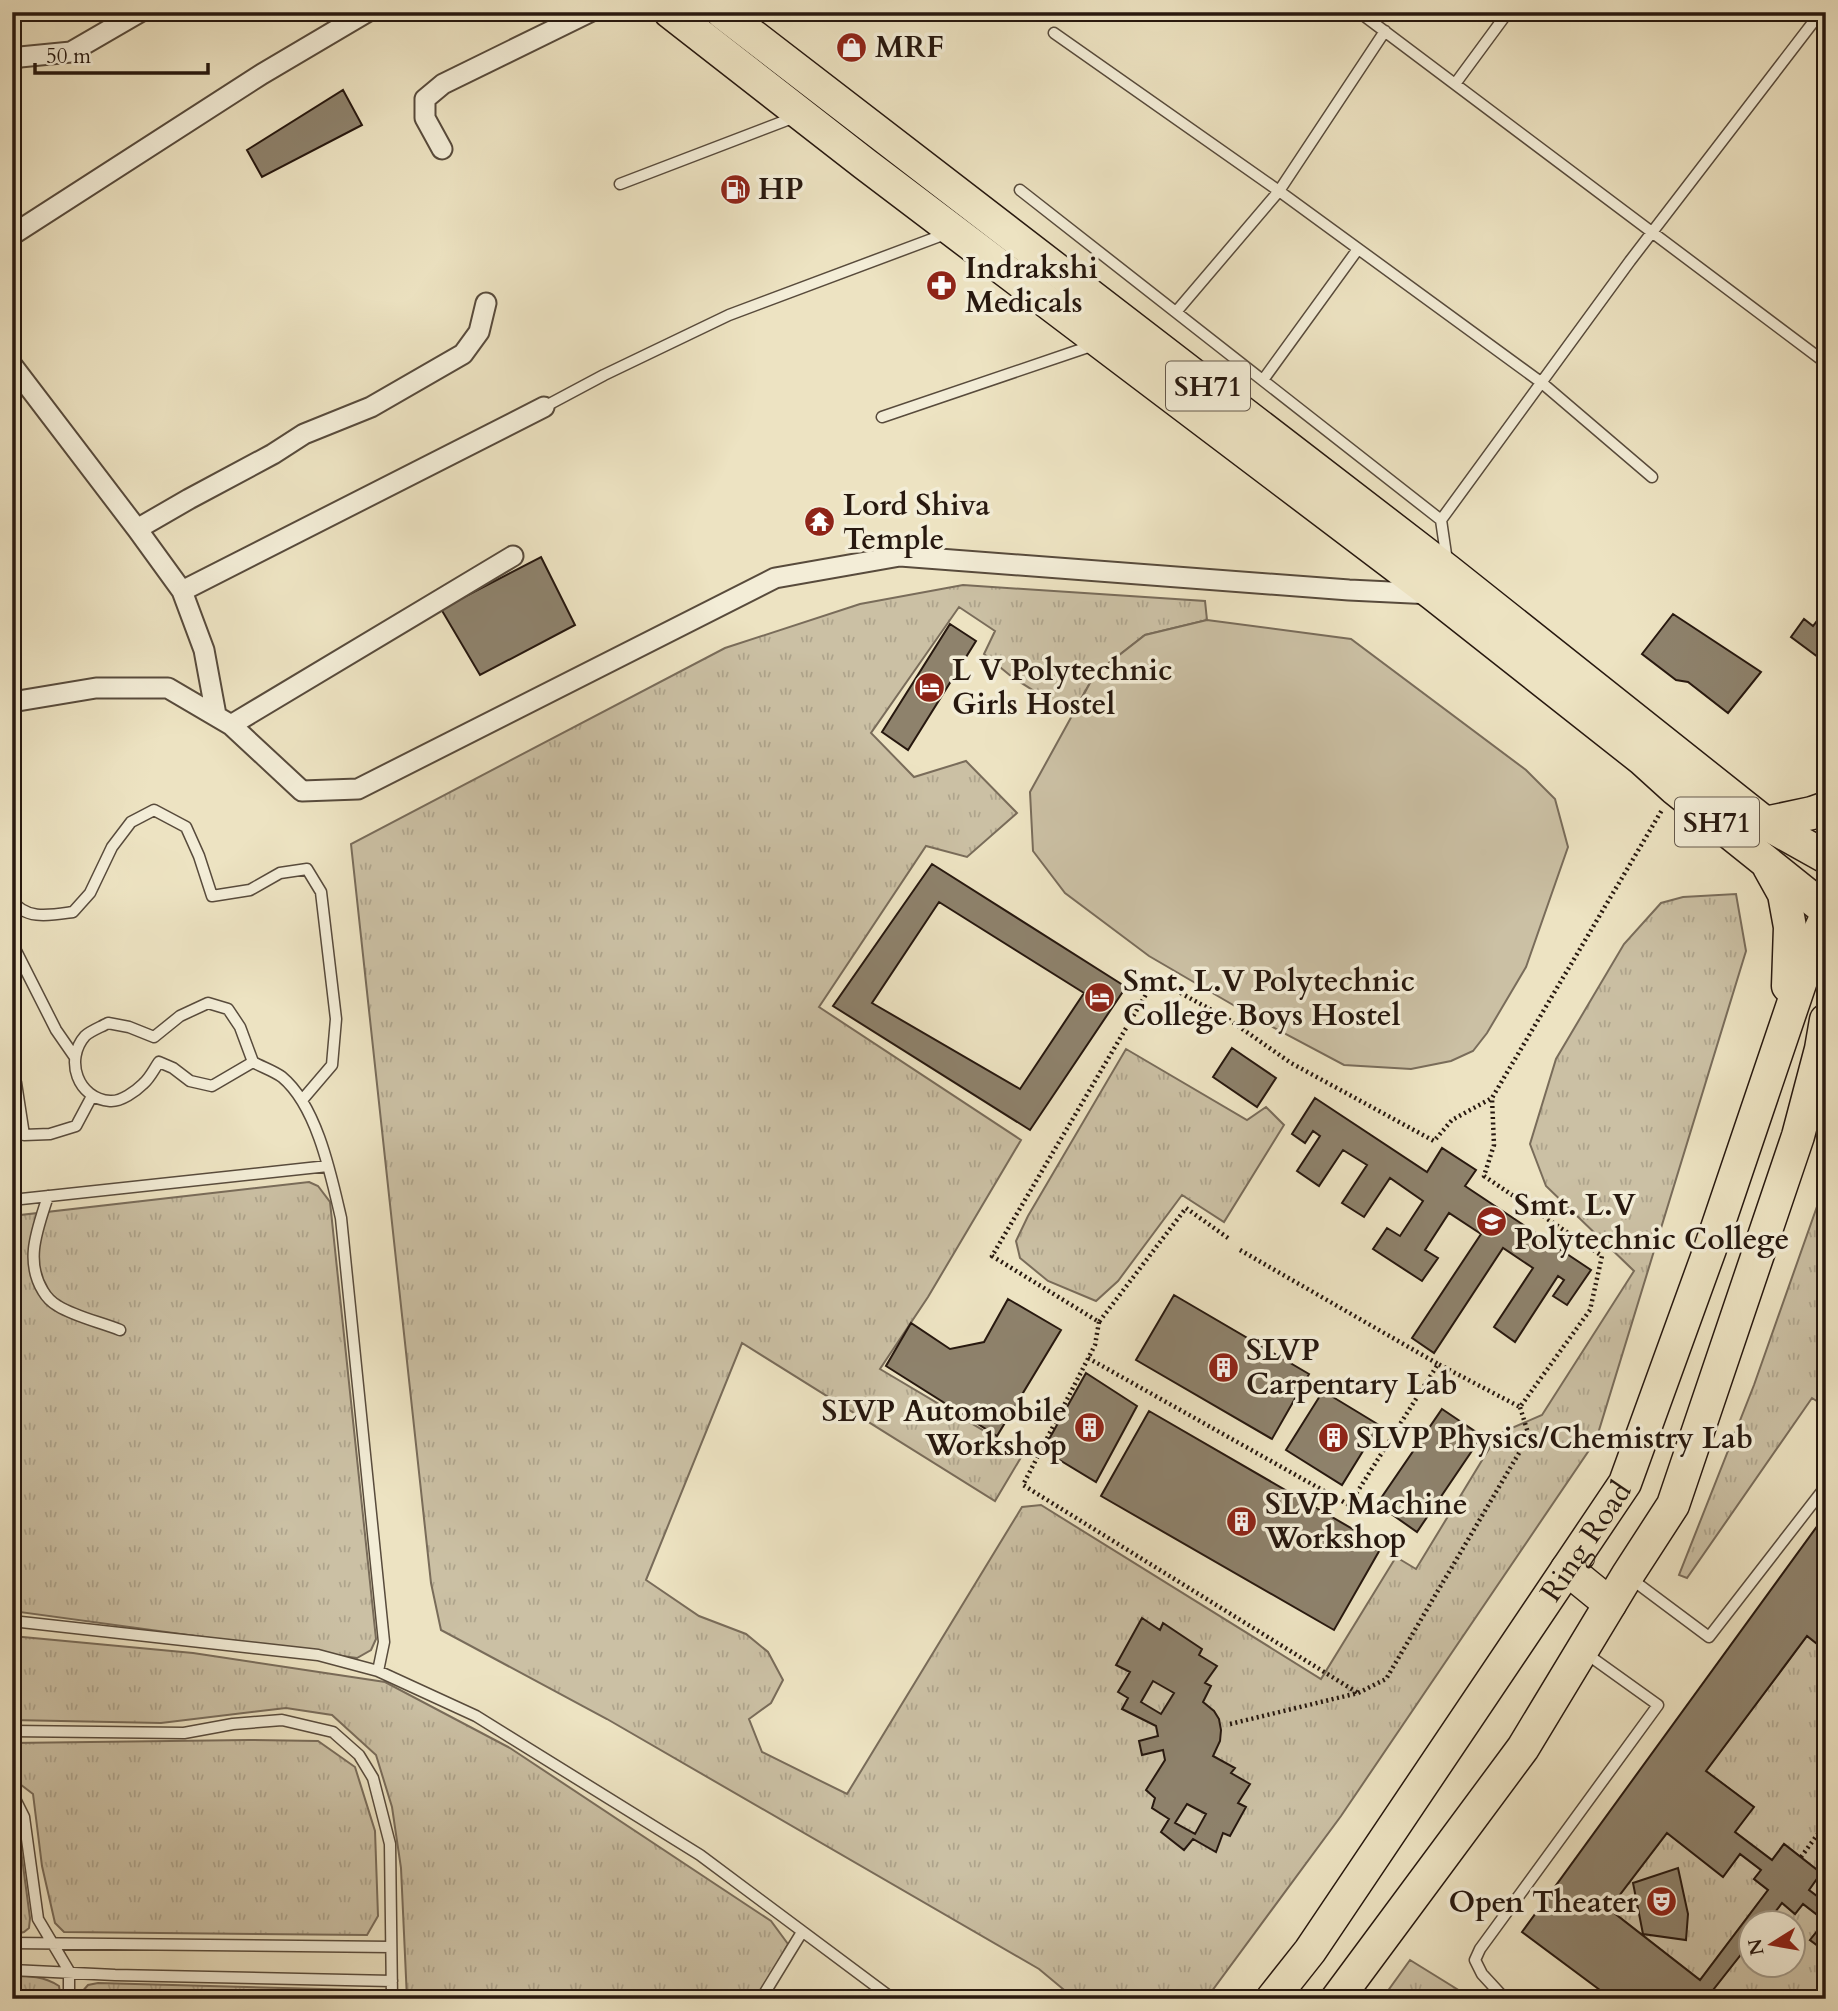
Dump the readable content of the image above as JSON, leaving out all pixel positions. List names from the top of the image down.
{
  "streets": {
    "main road": ["SH71", "Ring Road"]
  },
  "places": {
    "shop": ["MRF"],
    "fuel station": ["HP"],
    "pharmacy": ["Indrakshi Medicals"],
    "temple": ["Lord Shiva Temple"],
    "hotel": ["L V Polytechnic Girls Hostel", "Smt. L.V Polytechnic College Boys Hostel"],
    "school or university": ["Smt. L.V Polytechnic College"],
    "building": [
      "SLVP Carpentary Lab",
      "SLVP Automobile Workshop",
      "SLVP Physics/Chemistry Lab",
      "SLVP Machine Workshop"
    ],
    "theatre": ["Open Theater"]
  },
  "scale_bar": "50 m",
  "north": "left"
}
